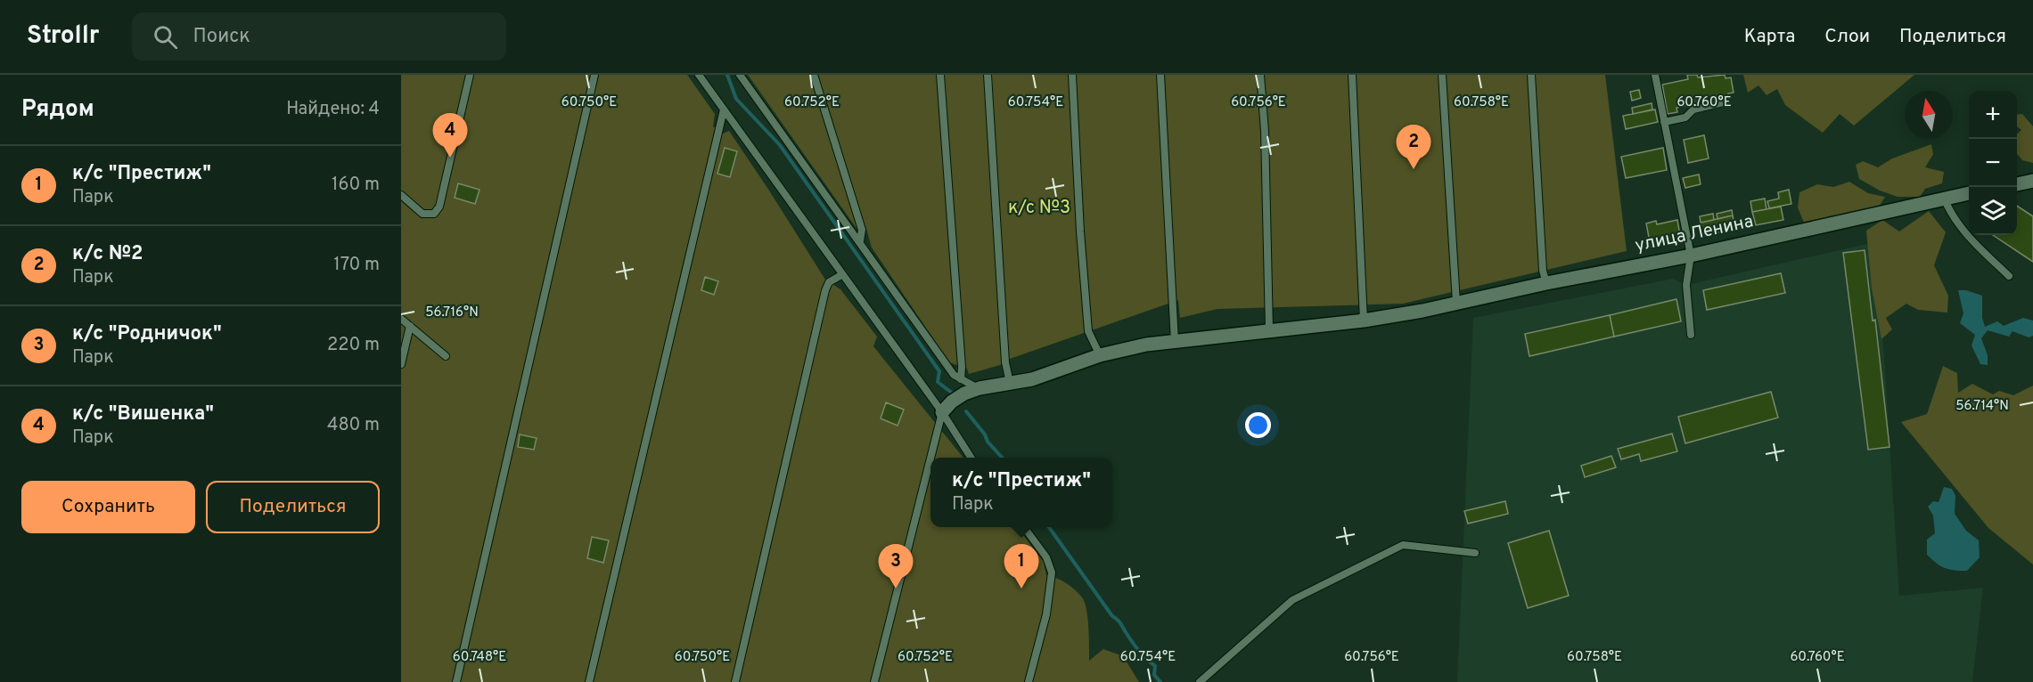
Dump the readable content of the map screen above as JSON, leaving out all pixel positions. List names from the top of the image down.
{
  "streets": {
    "street": ["улица Ленина"]
  },
  "parks": ["к/с №3"],
  "north": "top",
  "page": {
    "header": "Strollr",
    "search": "Поиск",
    "nav": ["Карта", "Слои", "Поделиться"],
    "heading": ["Рядом", "Найдено: 4"],
    "map_buttons": ["+", "−"],
    "pins": [
      "4",
      "2",
      "1",
      "3"
    ],
    "list": [
      {
        "mark": "1",
        "name": "к/с \"Престиж\"",
        "note": "Парк",
        "value": "160 m"
      },
      {
        "mark": "2",
        "name": "к/с №2",
        "note": "Парк",
        "value": "170 m"
      },
      {
        "mark": "3",
        "name": "к/с \"Родничок\"",
        "note": "Парк",
        "value": "220 m"
      },
      {
        "mark": "4",
        "name": "к/с \"Вишенка\"",
        "note": "Парк",
        "value": "480 m"
      }
    ],
    "popup": ["к/с \"Престиж\"", "Парк"],
    "buttons": ["Сохранить", "Поделиться"]
  },
  "coordinates": [
    "60.750°E",
    "60.752°E",
    "60.754°E",
    "60.758°E",
    "60.760°E",
    "60.756°E",
    "56.716°N",
    "56.714°N",
    "60.748°E"
  ]
}
